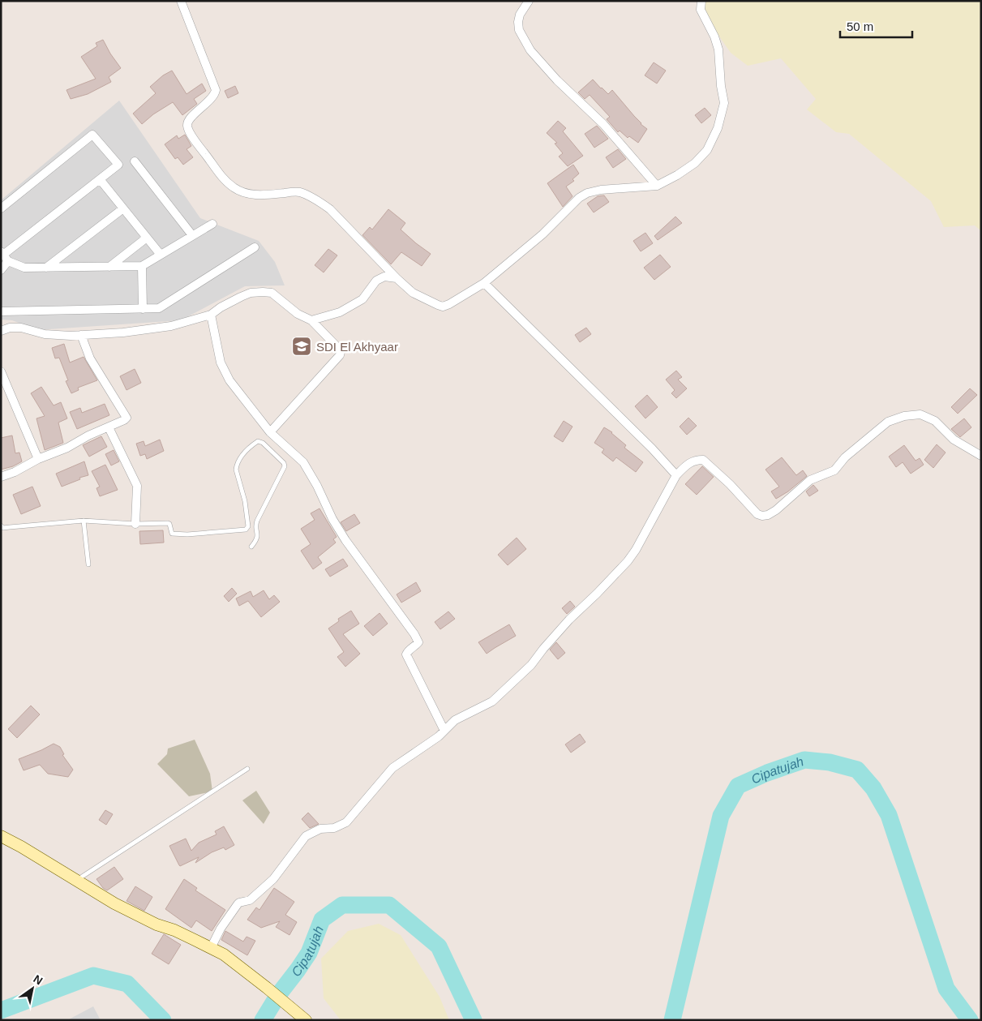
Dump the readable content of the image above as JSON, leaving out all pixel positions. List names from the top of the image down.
{
  "water": ["Cipatujah"],
  "places": {
    "school or university": ["SDI El Akhyaar"]
  },
  "scale_bar": "50 m",
  "north": "top right"
}
